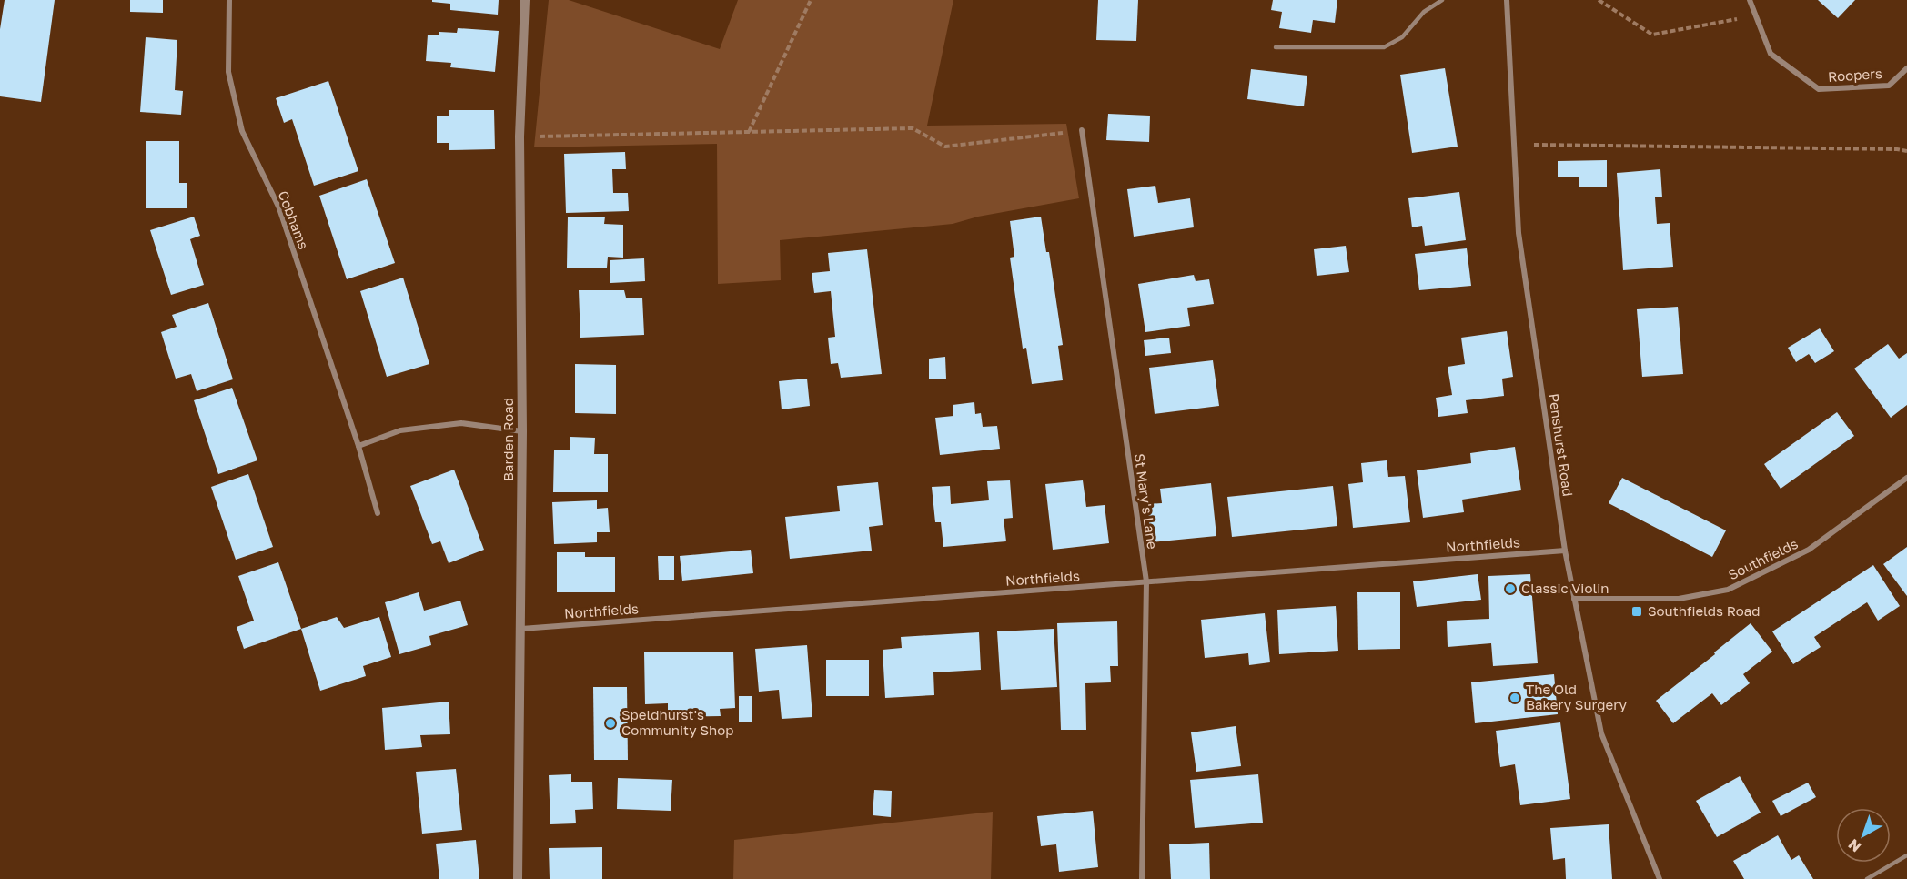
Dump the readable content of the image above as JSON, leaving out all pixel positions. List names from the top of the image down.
{
  "streets": {
    "street": [
      "Roopers",
      "Cobhams",
      "Barden Road",
      "Penshurst Road",
      "St Mary's Lane",
      "Northfields",
      "Southfields"
    ]
  },
  "crossings": [
    ["Barden Road", "Northfields"],
    ["Penshurst Road", "Northfields"],
    ["Penshurst Road", "Southfields"],
    ["St Mary's Lane", "Northfields"]
  ],
  "places": {
    "other": ["Classic Violin", "The Old Bakery Surgery", "Speldhurst's Community Shop"],
    "transit": ["Southfields Road"]
  },
  "north": "bottom left"
}
